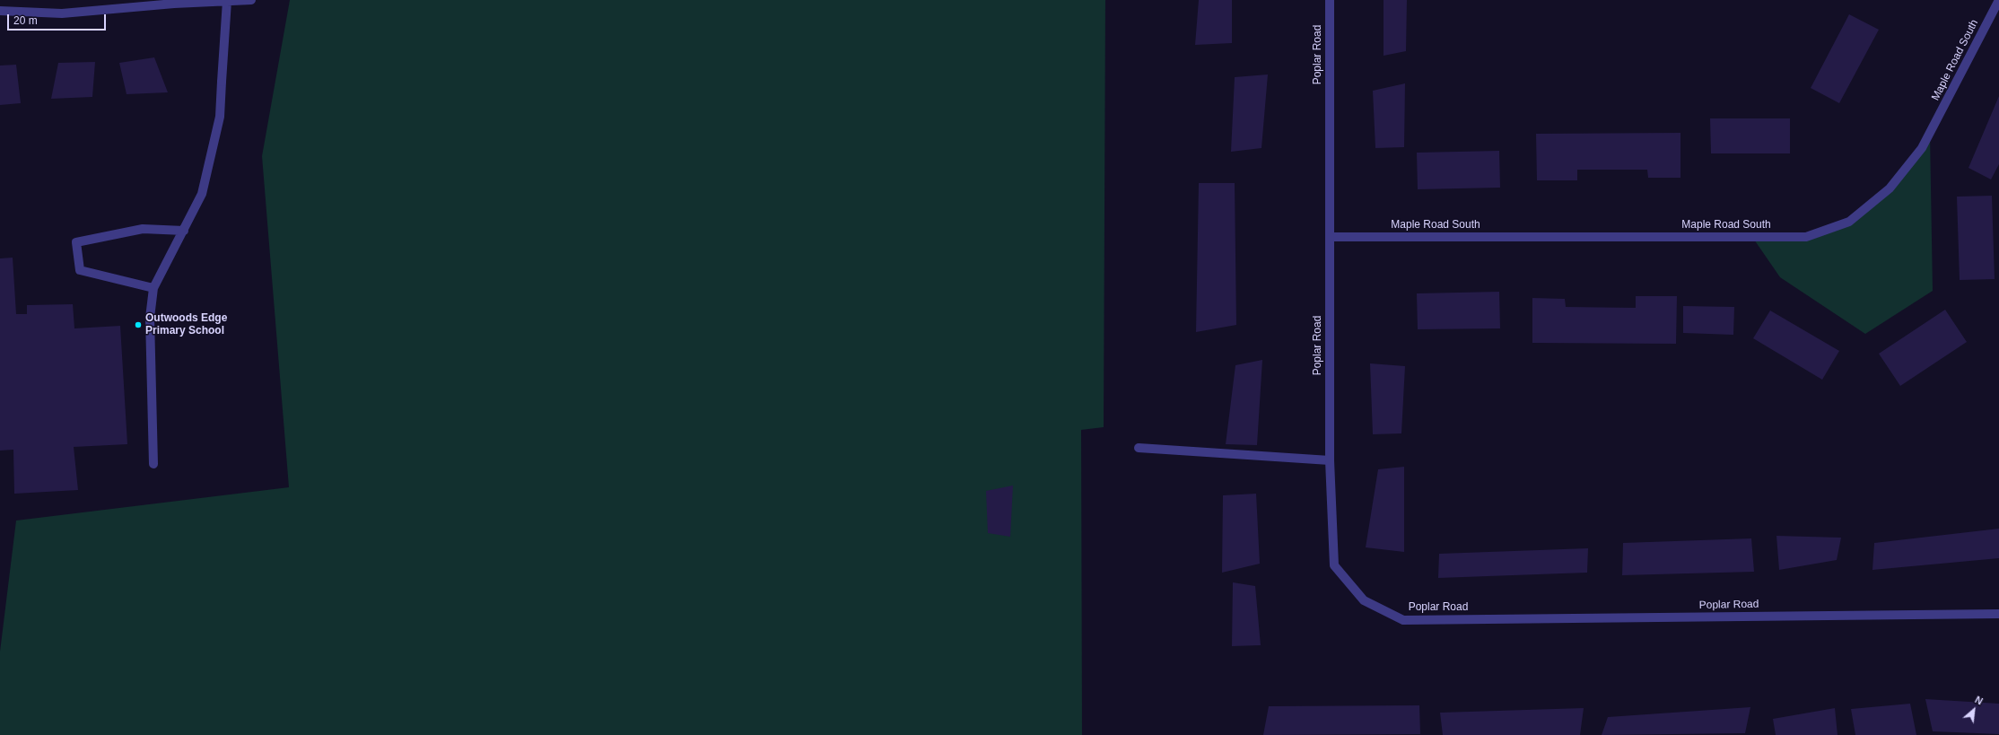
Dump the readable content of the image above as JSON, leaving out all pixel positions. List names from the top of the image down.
{
  "streets": {
    "street": ["Poplar Road", "Maple Road South"]
  },
  "crossings": [
    ["Poplar Road", "Maple Road South"]
  ],
  "places": ["Outwoods Edge Primary School"],
  "scale_bar": "20 m",
  "north": "top right"
}
